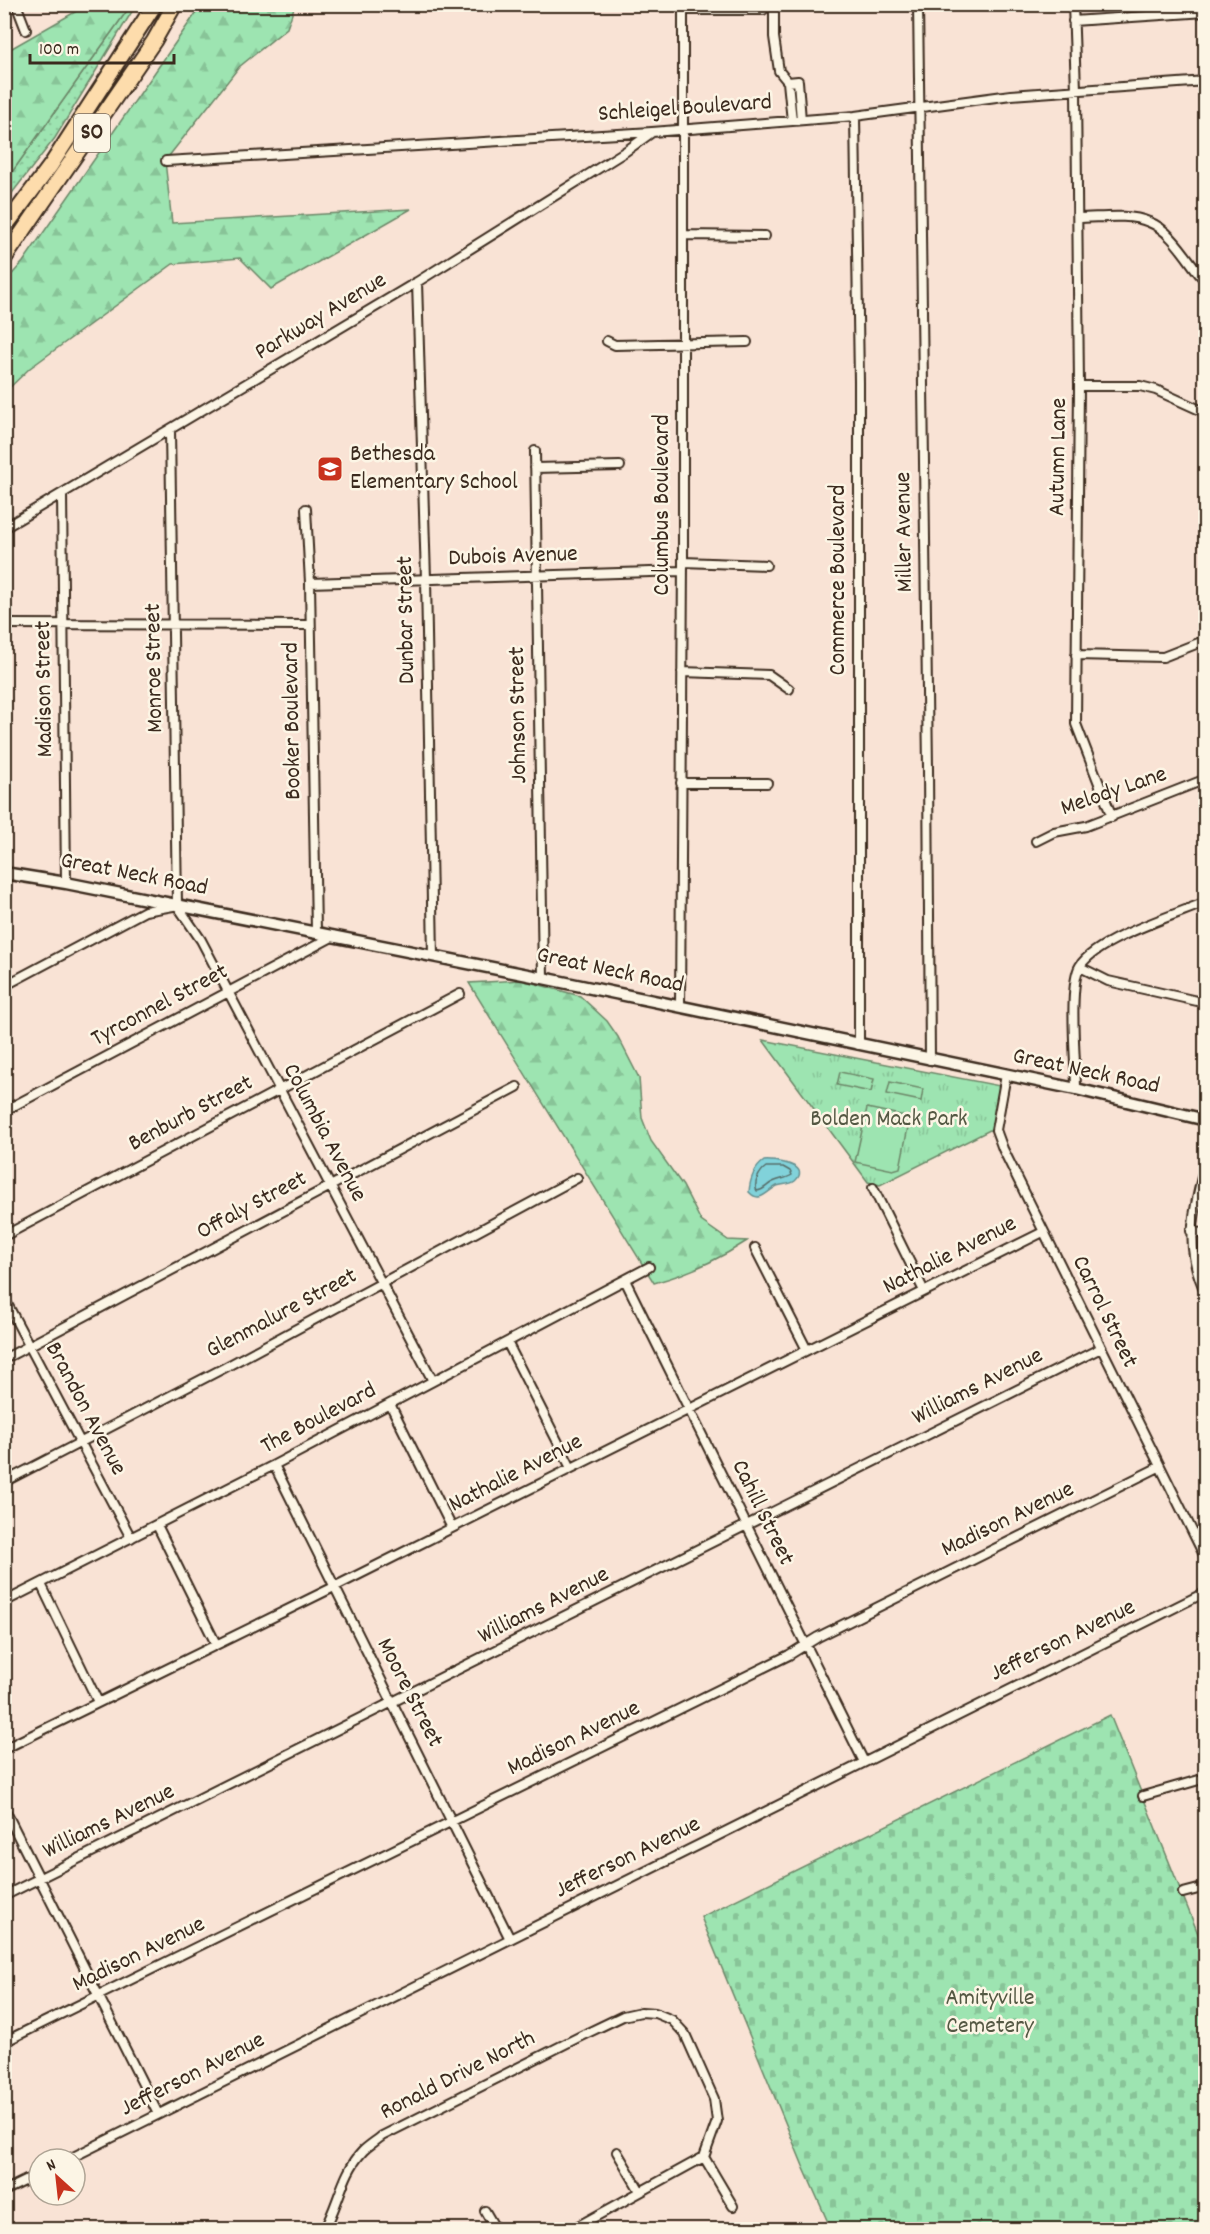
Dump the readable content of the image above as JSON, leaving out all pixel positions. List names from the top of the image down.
{
  "streets": {
    "highway": ["SO"],
    "main road": ["Great Neck Road"],
    "street": [
      "Schleigel Boulevard",
      "Parkway Avenue",
      "Autumn Lane",
      "Columbus Boulevard",
      "Miller Avenue",
      "Dubois Avenue",
      "Commerce Boulevard",
      "Dunbar Street",
      "Monroe Street",
      "Madison Street",
      "Johnson Street",
      "Booker Boulevard",
      "Melody Lane",
      "Tyrconnel Street",
      "Benburb Street",
      "Columbia Avenue",
      "Offaly Street",
      "Nathalie Avenue",
      "Carrol Street",
      "Glenmalure Street",
      "Williams Avenue",
      "Brandon Avenue",
      "The Boulevard",
      "Cahill Street",
      "Madison Avenue",
      "Jefferson Avenue",
      "Moore Street",
      "Ronald Drive North"
    ]
  },
  "crossings": [
    ["Schleigel Boulevard", "Parkway Avenue"],
    ["Schleigel Boulevard", "Autumn Lane"],
    ["Schleigel Boulevard", "Columbus Boulevard"],
    ["Schleigel Boulevard", "Miller Avenue"],
    ["Schleigel Boulevard", "Commerce Boulevard"],
    ["Parkway Avenue", "Dunbar Street"],
    ["Parkway Avenue", "Monroe Street"],
    ["Parkway Avenue", "Madison Street"],
    ["Autumn Lane", "Melody Lane"],
    ["Columbus Boulevard", "Dubois Avenue"],
    ["Columbus Boulevard", "Great Neck Road"],
    ["Miller Avenue", "Great Neck Road"],
    ["Dubois Avenue", "Dunbar Street"],
    ["Dubois Avenue", "Johnson Street"],
    ["Dubois Avenue", "Booker Boulevard"],
    ["Commerce Boulevard", "Great Neck Road"],
    ["Dunbar Street", "Great Neck Road"],
    ["Monroe Street", "Great Neck Road"],
    ["Monroe Street", "Columbia Avenue"],
    ["Madison Street", "Great Neck Road"],
    ["Johnson Street", "Great Neck Road"],
    ["Booker Boulevard", "Great Neck Road"],
    ["Great Neck Road", "Tyrconnel Street"],
    ["Great Neck Road", "Columbia Avenue"],
    ["Great Neck Road", "Carrol Street"],
    ["Tyrconnel Street", "Columbia Avenue"],
    ["Benburb Street", "Columbia Avenue"],
    ["Columbia Avenue", "Offaly Street"],
    ["Columbia Avenue", "Glenmalure Street"],
    ["Columbia Avenue", "The Boulevard"],
    ["Offaly Street", "Brandon Avenue"],
    ["Nathalie Avenue", "Carrol Street"],
    ["Nathalie Avenue", "Cahill Street"],
    ["Nathalie Avenue", "Moore Street"],
    ["Carrol Street", "Williams Avenue"],
    ["Carrol Street", "Madison Avenue"],
    ["Glenmalure Street", "Brandon Avenue"],
    ["Williams Avenue", "Cahill Street"],
    ["Williams Avenue", "Moore Street"],
    ["Brandon Avenue", "The Boulevard"],
    ["The Boulevard", "Cahill Street"],
    ["The Boulevard", "Moore Street"],
    ["Cahill Street", "Madison Avenue"],
    ["Cahill Street", "Jefferson Avenue"],
    ["Madison Avenue", "Moore Street"],
    ["Jefferson Avenue", "Moore Street"]
  ],
  "parks": ["Bolden Mack Park", "Amityville Cemetery"],
  "places": {
    "school or university": ["Bethesda Elementary School"]
  },
  "scale_bar": "100 m",
  "north": "top left"
}
